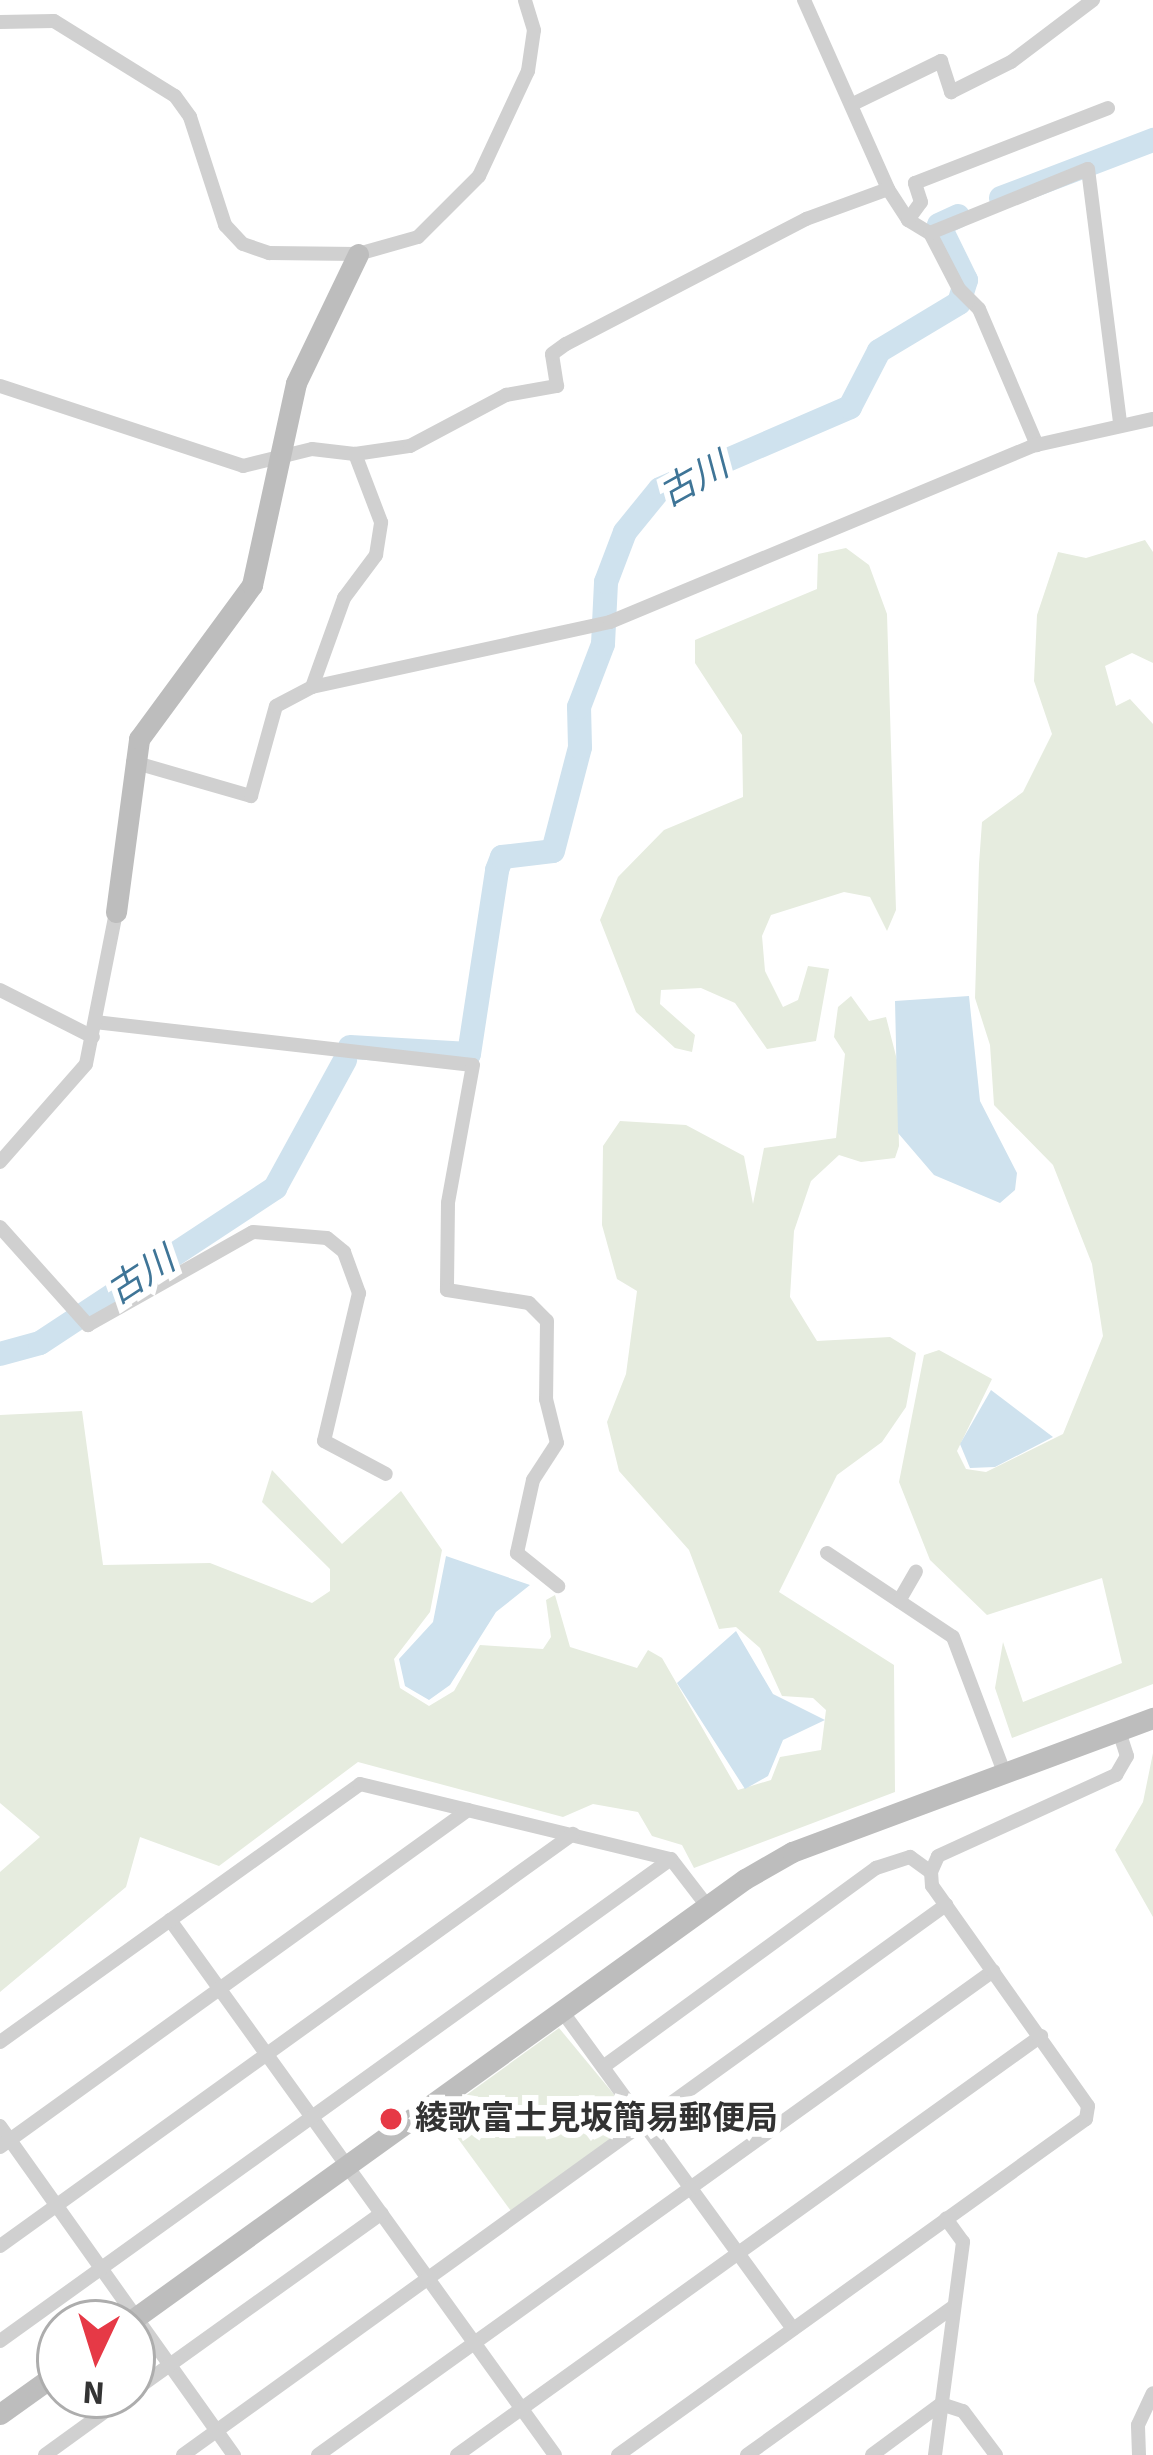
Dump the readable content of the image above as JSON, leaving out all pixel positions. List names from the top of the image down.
{
  "water": ["古川"],
  "places": ["綾歌富士見坂簡易郵便局"],
  "north": "bottom"
}
